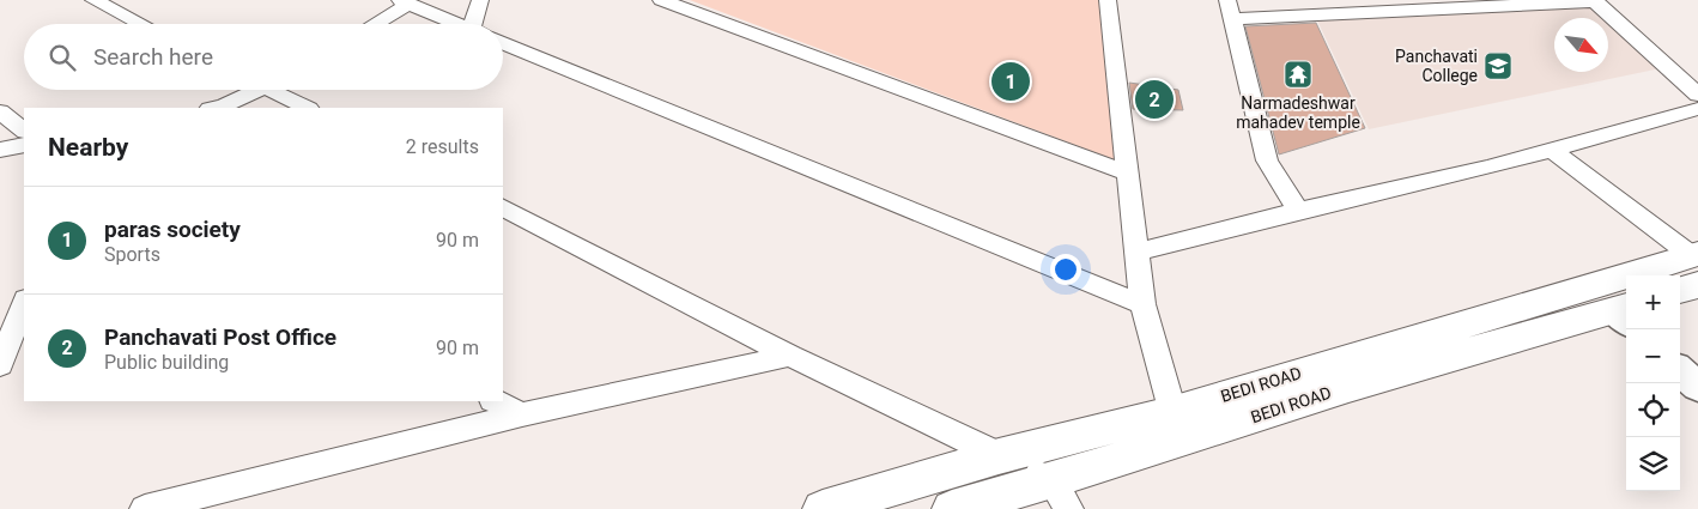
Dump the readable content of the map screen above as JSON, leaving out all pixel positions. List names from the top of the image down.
{
  "streets": {
    "main road": ["BEDI ROAD"]
  },
  "places": {
    "school or university": ["Panchavati College"],
    "temple": ["Narmadeshwar mahadev temple"]
  },
  "north": "bottom right",
  "page": {
    "search": "Search here",
    "pins": ["1", "2"],
    "heading": ["Nearby", "2 results"],
    "list": [
      {
        "mark": "1",
        "name": "paras society",
        "note": "Sports",
        "value": "90 m"
      },
      {
        "mark": "2",
        "name": "Panchavati Post Office",
        "note": "Public building",
        "value": "90 m"
      }
    ],
    "map_buttons": ["+", "−"]
  }
}
